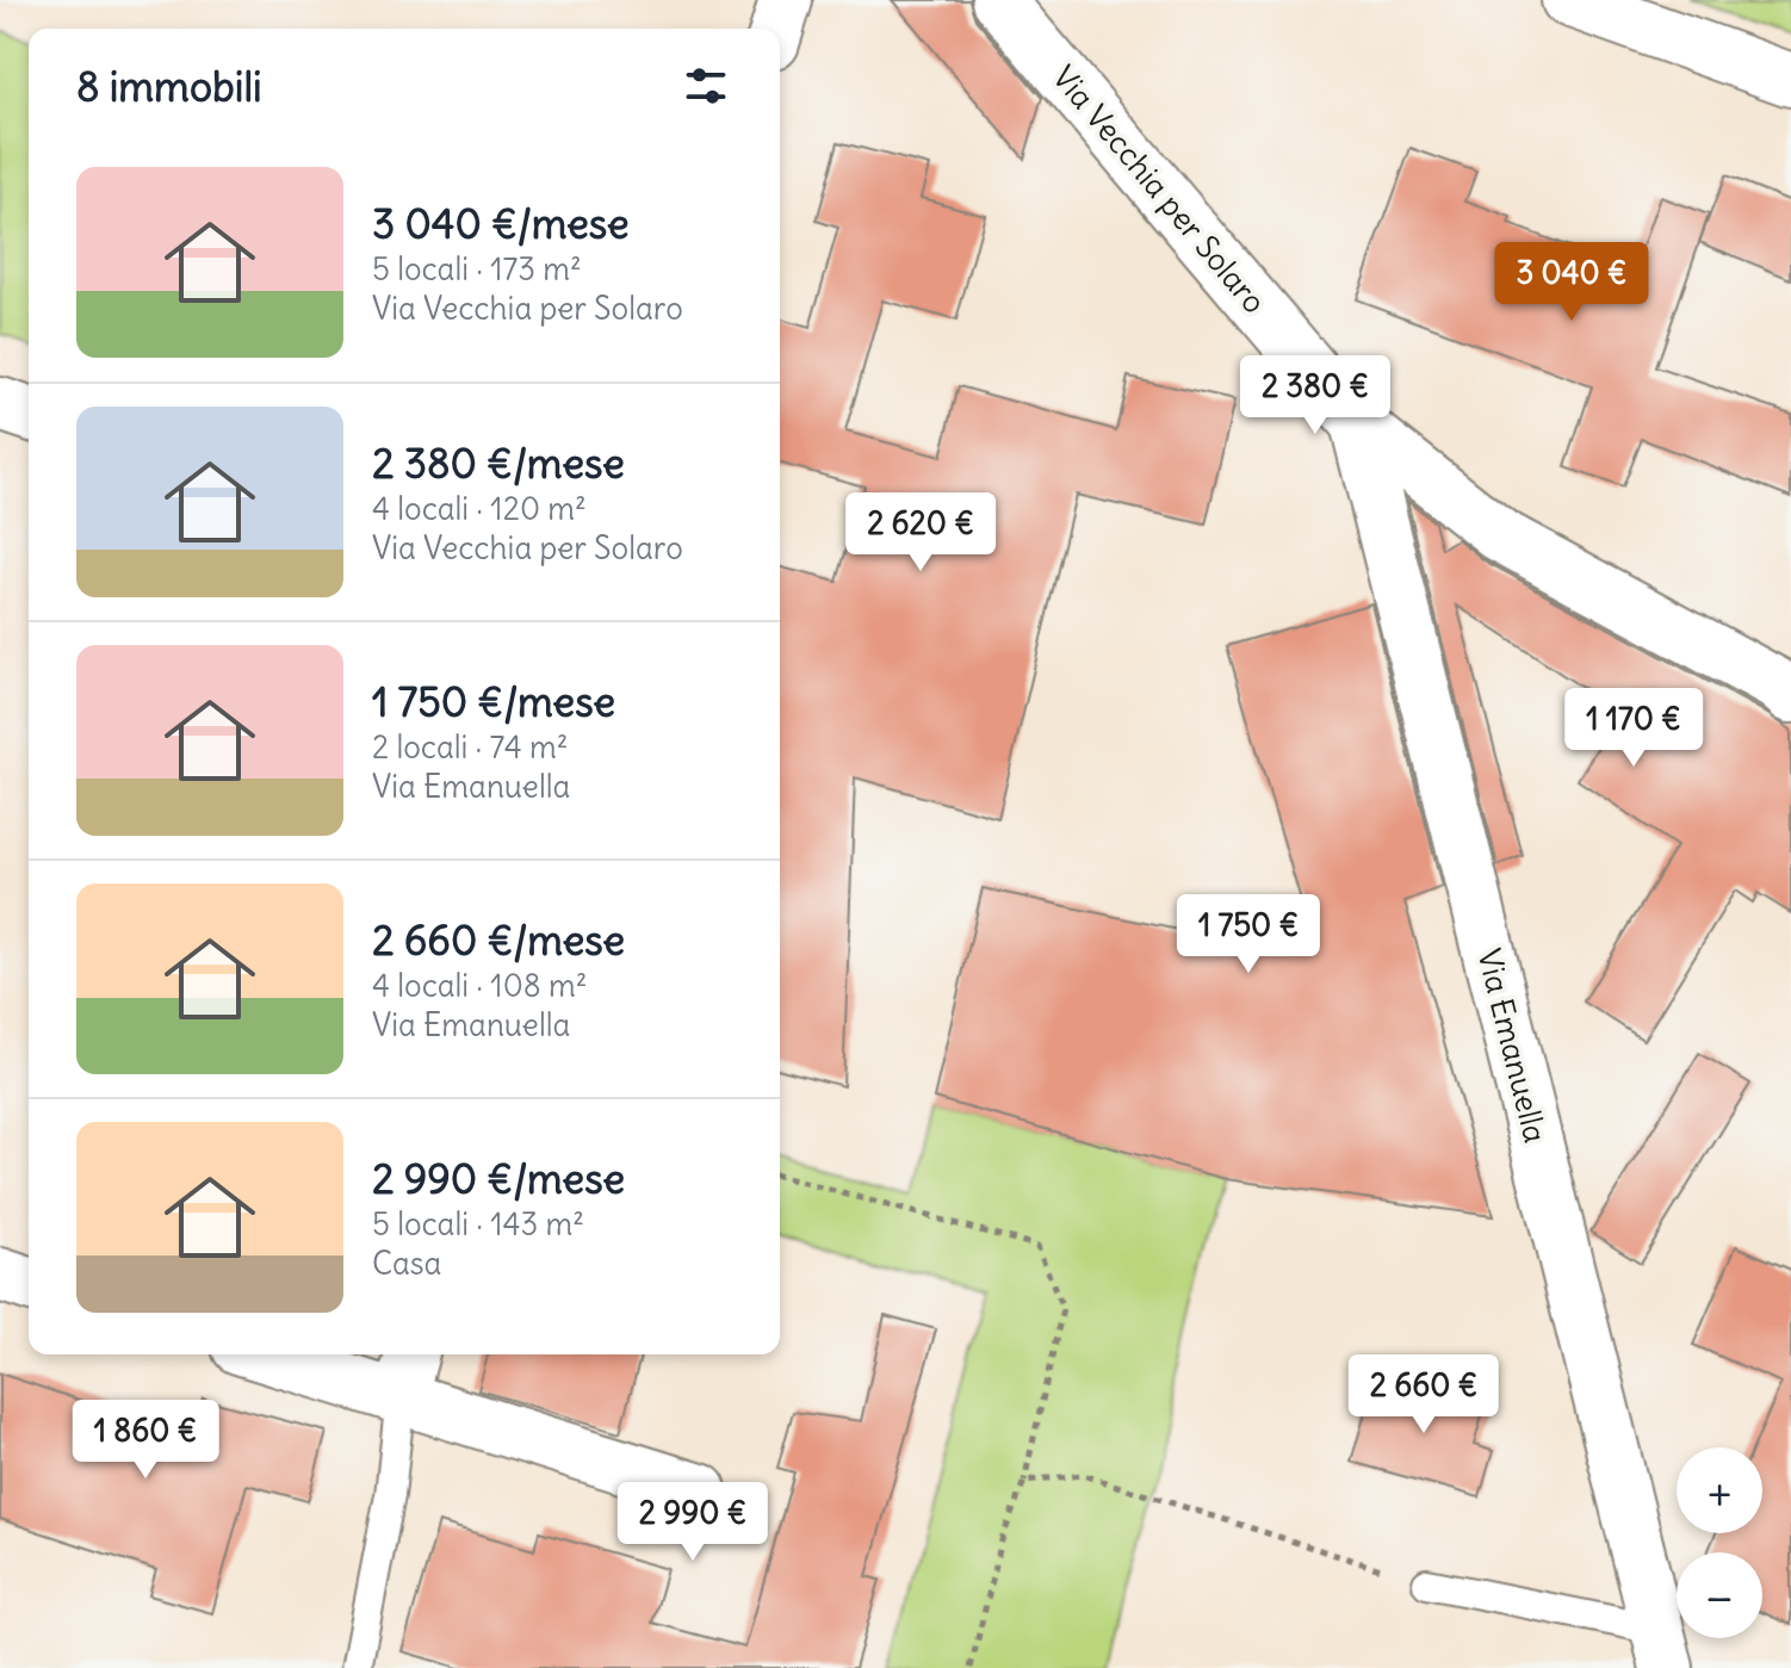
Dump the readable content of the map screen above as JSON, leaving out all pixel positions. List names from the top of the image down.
{
  "streets": {
    "street": ["Via Vecchia per Solaro", "Via Emanuella"]
  },
  "crossings": [
    ["Via Vecchia per Solaro", "Via Emanuella"]
  ],
  "page": {
    "heading": "8 immobili",
    "list": [
      {
        "name": "3 040 €/mese",
        "note": "5 locali · 173 m² · Via Vecchia per Solaro"
      },
      {
        "name": "2 380 €/mese",
        "note": "4 locali · 120 m² · Via Vecchia per Solaro"
      },
      {
        "name": "1 750 €/mese",
        "note": "2 locali · 74 m² · Via Emanuella"
      },
      {
        "name": "2 660 €/mese",
        "note": "4 locali · 108 m² · Via Emanuella"
      },
      {
        "name": "2 990 €/mese",
        "note": "5 locali · 143 m² · Casa"
      }
    ],
    "price": [
      "3 040 €",
      "2 380 €",
      "2 620 €",
      "1 170 €",
      "1 750 €",
      "2 660 €",
      "1 860 €",
      "2 990 €"
    ],
    "map_buttons": ["+", "−"]
  }
}
